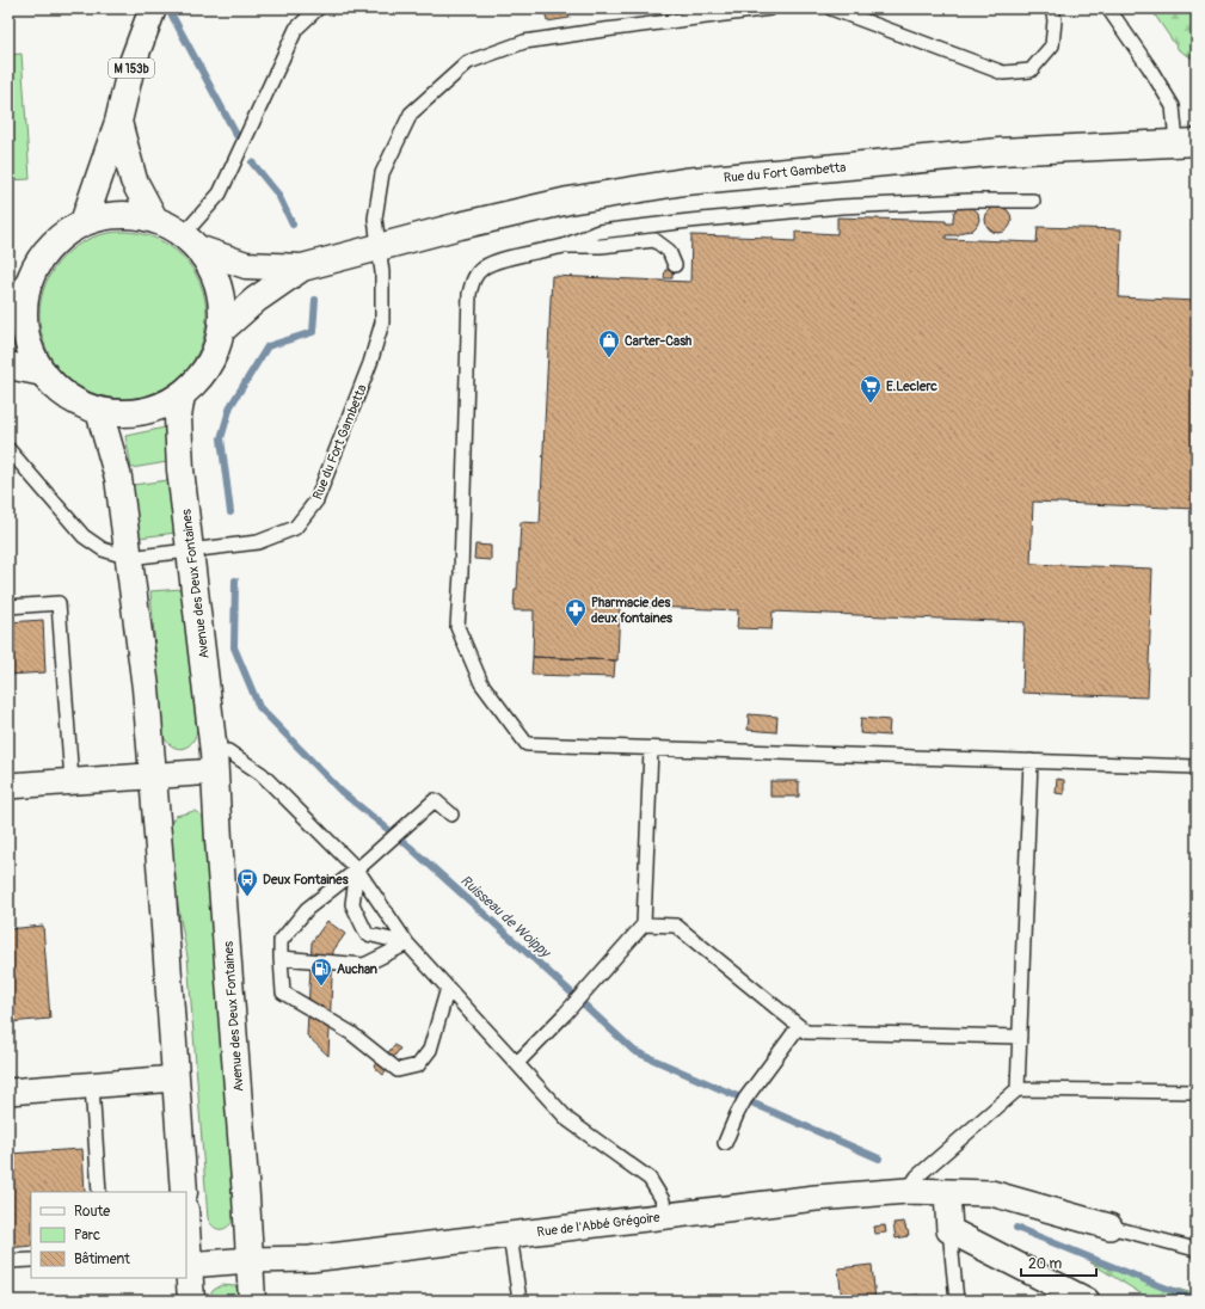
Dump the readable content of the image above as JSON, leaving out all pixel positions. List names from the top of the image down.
{
  "streets": {
    "main road": ["M 153b", "Rue du Fort Gambetta", "Avenue des Deux Fontaines"],
    "street": ["Rue de l'Abbé Grégoire"]
  },
  "crossings": [
    ["M 153b", "Rue du Fort Gambetta"],
    ["Rue du Fort Gambetta", "Avenue des Deux Fontaines"],
    ["Avenue des Deux Fontaines", "Rue de l'Abbé Grégoire"]
  ],
  "water": ["Ruisseau de Woippy"],
  "places": {
    "shop": ["Carter-Cash"],
    "supermarket": ["E.Leclerc"],
    "pharmacy": ["Pharmacie des deux fontaines"],
    "bus stop": ["Deux Fontaines"],
    "fuel station": ["Auchan"]
  },
  "legend": ["Route", "Parc", "Bâtiment"],
  "scale_bar": "20 m"
}
